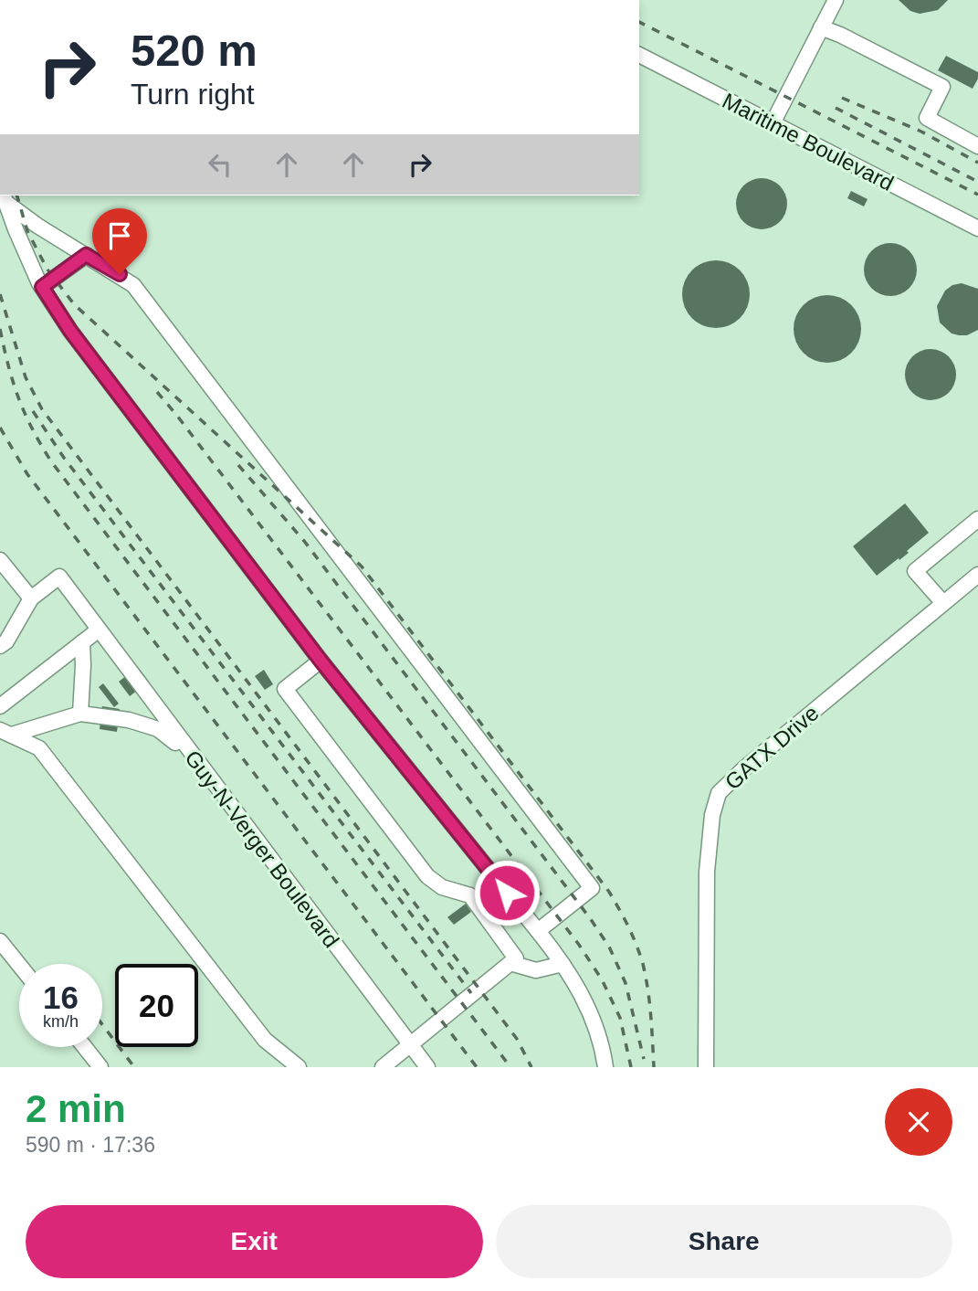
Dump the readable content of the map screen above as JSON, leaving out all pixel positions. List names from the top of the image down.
{
  "streets": {
    "street": ["Maritime Boulevard", "GATX Drive", "Guy-N-Verger Boulevard"]
  },
  "page": {
    "turn": ["520 m", "Turn right"],
    "speed": "16 km/h",
    "limit": "20",
    "heading": ["2 min", "590 m · 17:36"],
    "buttons": ["Exit", "Share"]
  }
}
